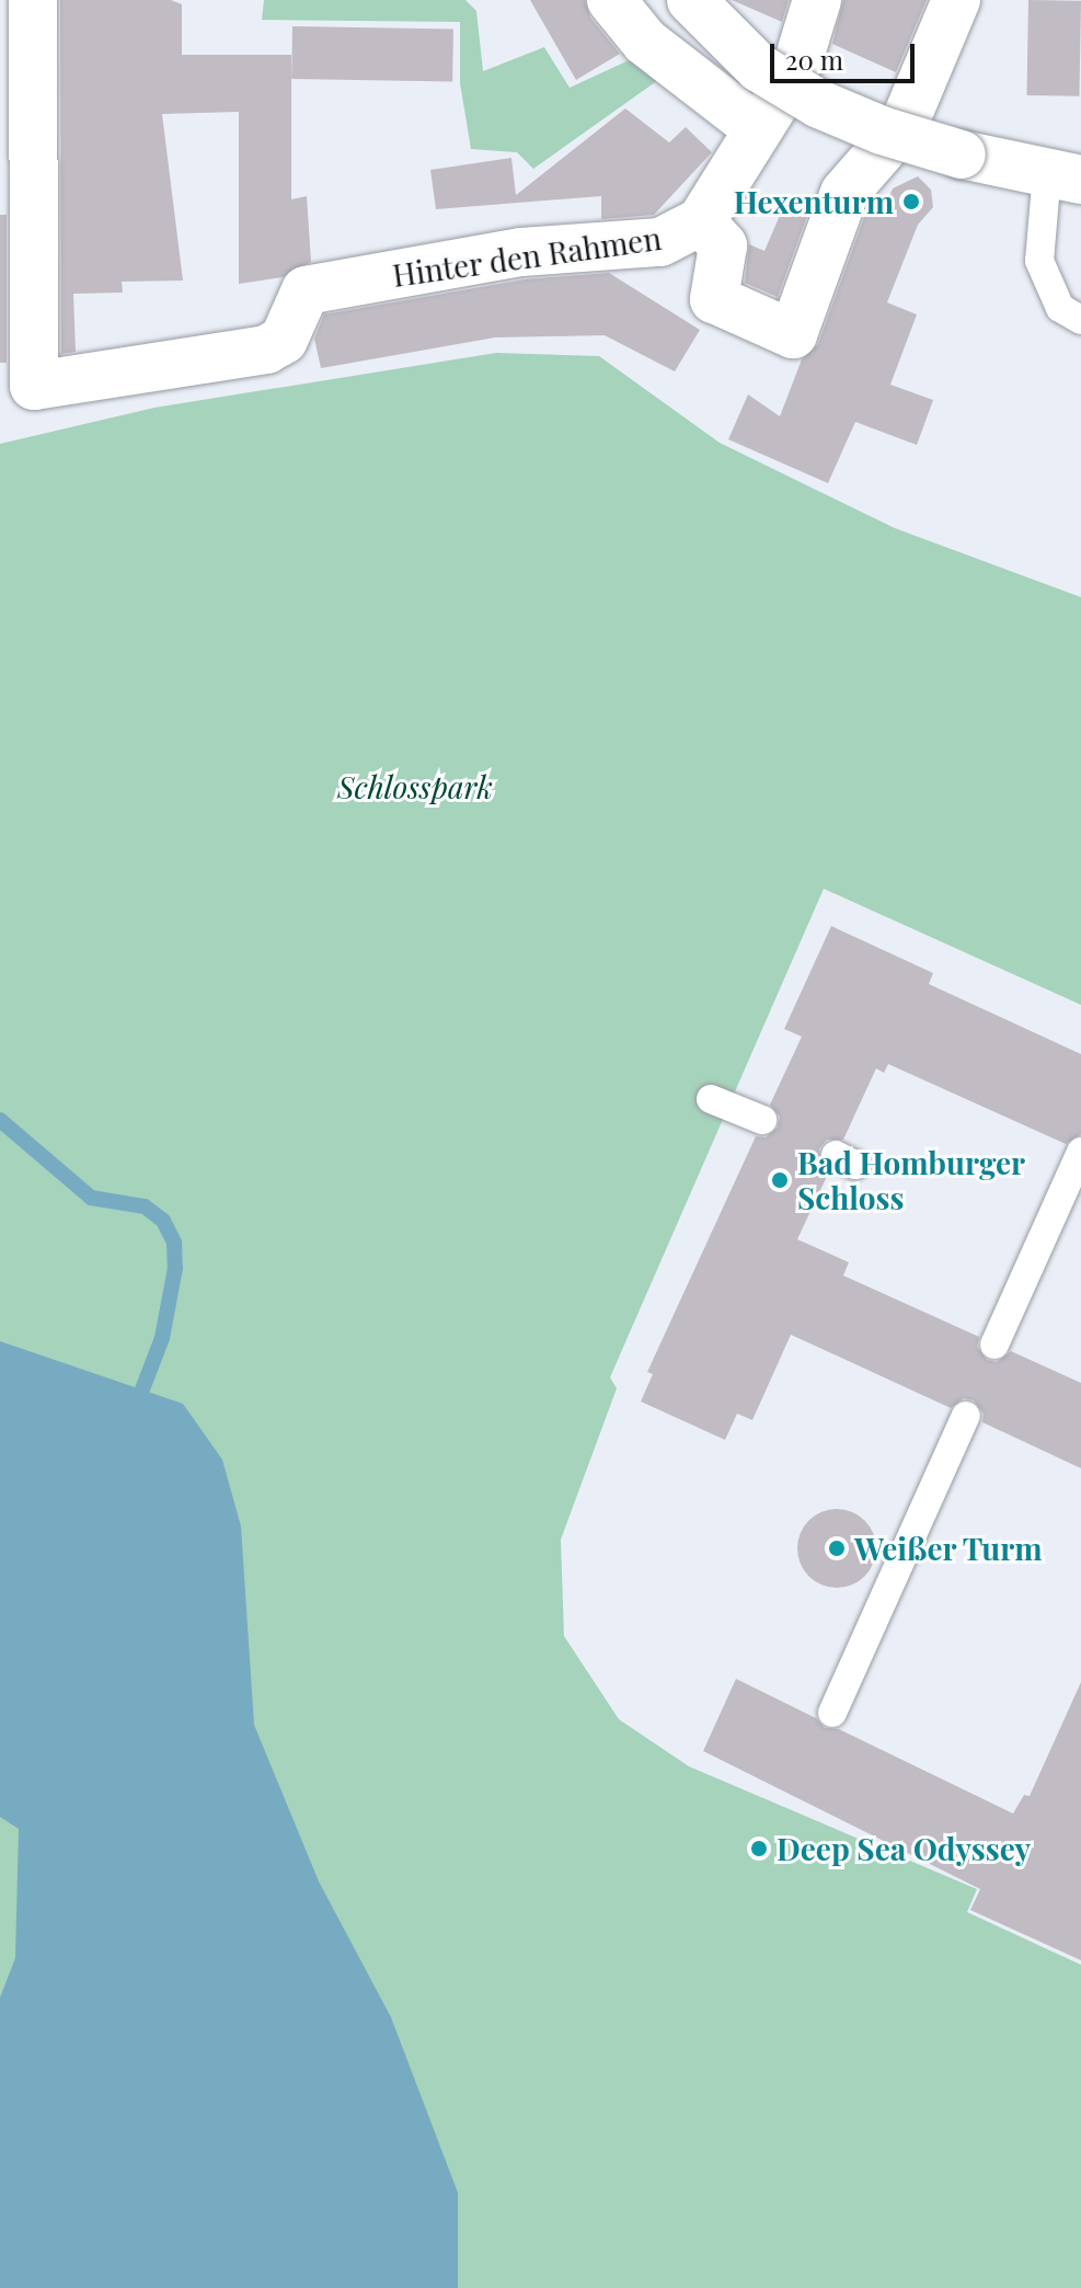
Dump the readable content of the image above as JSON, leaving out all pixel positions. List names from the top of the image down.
{
  "streets": {
    "street": ["Hinter den Rahmen"]
  },
  "parks": ["Schlosspark"],
  "places": [
    "Hexenturm",
    "Bad Homburger Schloss",
    "Weißer Turm",
    "Deep Sea Odyssey"
  ],
  "scale_bar": "20 m"
}
